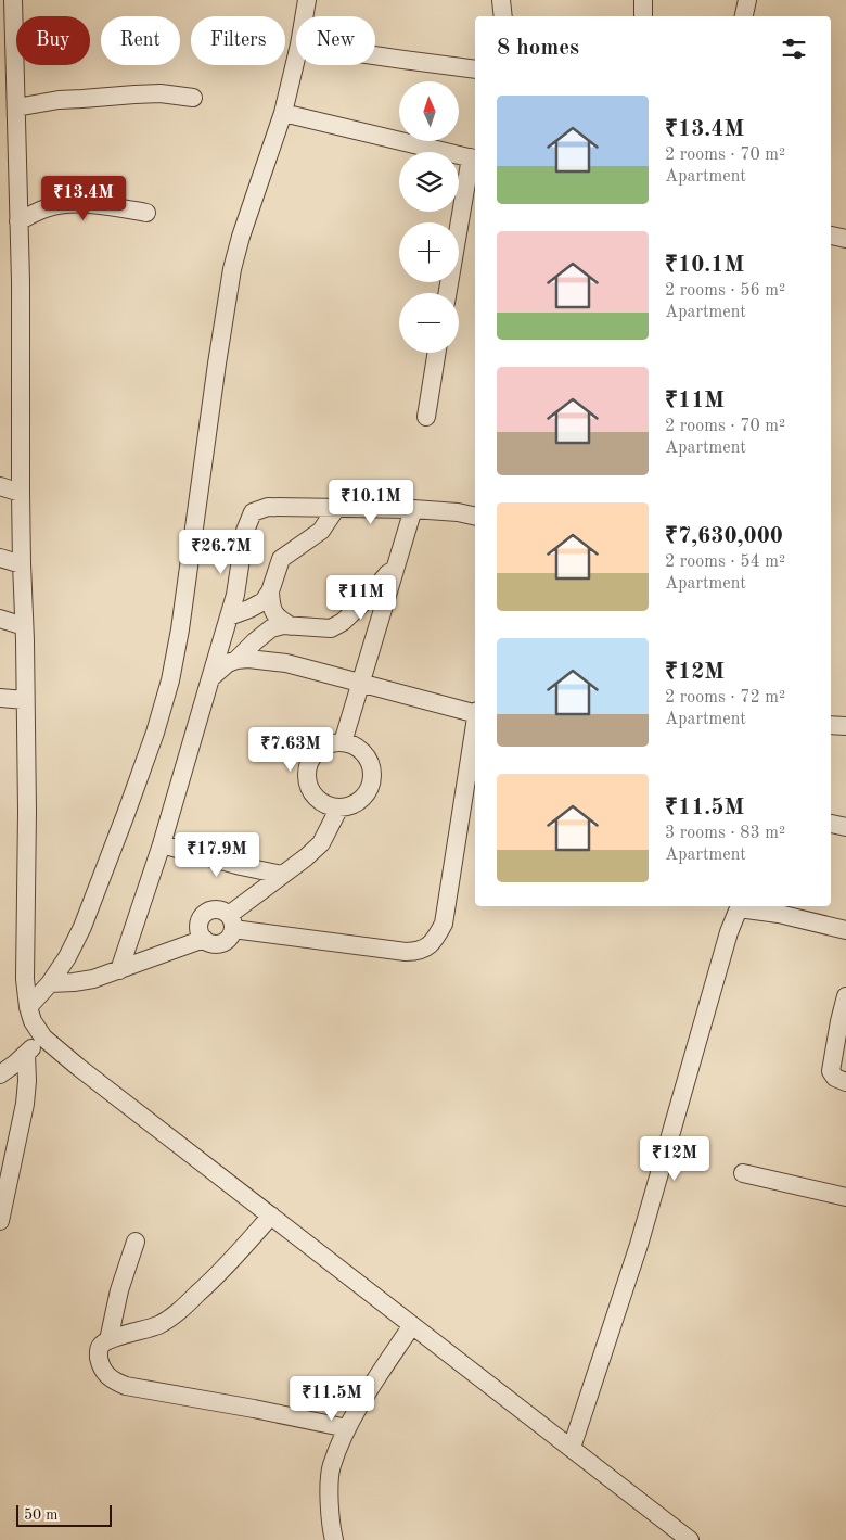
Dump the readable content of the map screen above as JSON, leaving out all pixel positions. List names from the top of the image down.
{
  "scale_bar": "50 m",
  "north": "top",
  "page": {
    "chip": [
      "Buy",
      "Rent",
      "Filters",
      "New"
    ],
    "heading": "8 homes",
    "map_buttons": ["+", "−"],
    "list": [
      {
        "name": "₹13.4M",
        "note": "2 rooms · 70 m² · Apartment"
      },
      {
        "name": "₹10.1M",
        "note": "2 rooms · 56 m² · Apartment"
      },
      {
        "name": "₹11M",
        "note": "2 rooms · 70 m² · Apartment"
      },
      {
        "name": "₹7,630,000",
        "note": "2 rooms · 54 m² · Apartment"
      },
      {
        "name": "₹12M",
        "note": "2 rooms · 72 m² · Apartment"
      },
      {
        "name": "₹11.5M",
        "note": "3 rooms · 83 m² · Apartment"
      }
    ],
    "price": [
      "₹13.4M",
      "₹10.1M",
      "₹26.7M",
      "₹11M",
      "₹7.63M",
      "₹17.9M",
      "₹12M",
      "₹11.5M"
    ],
    "scale": "50 m"
  }
}
